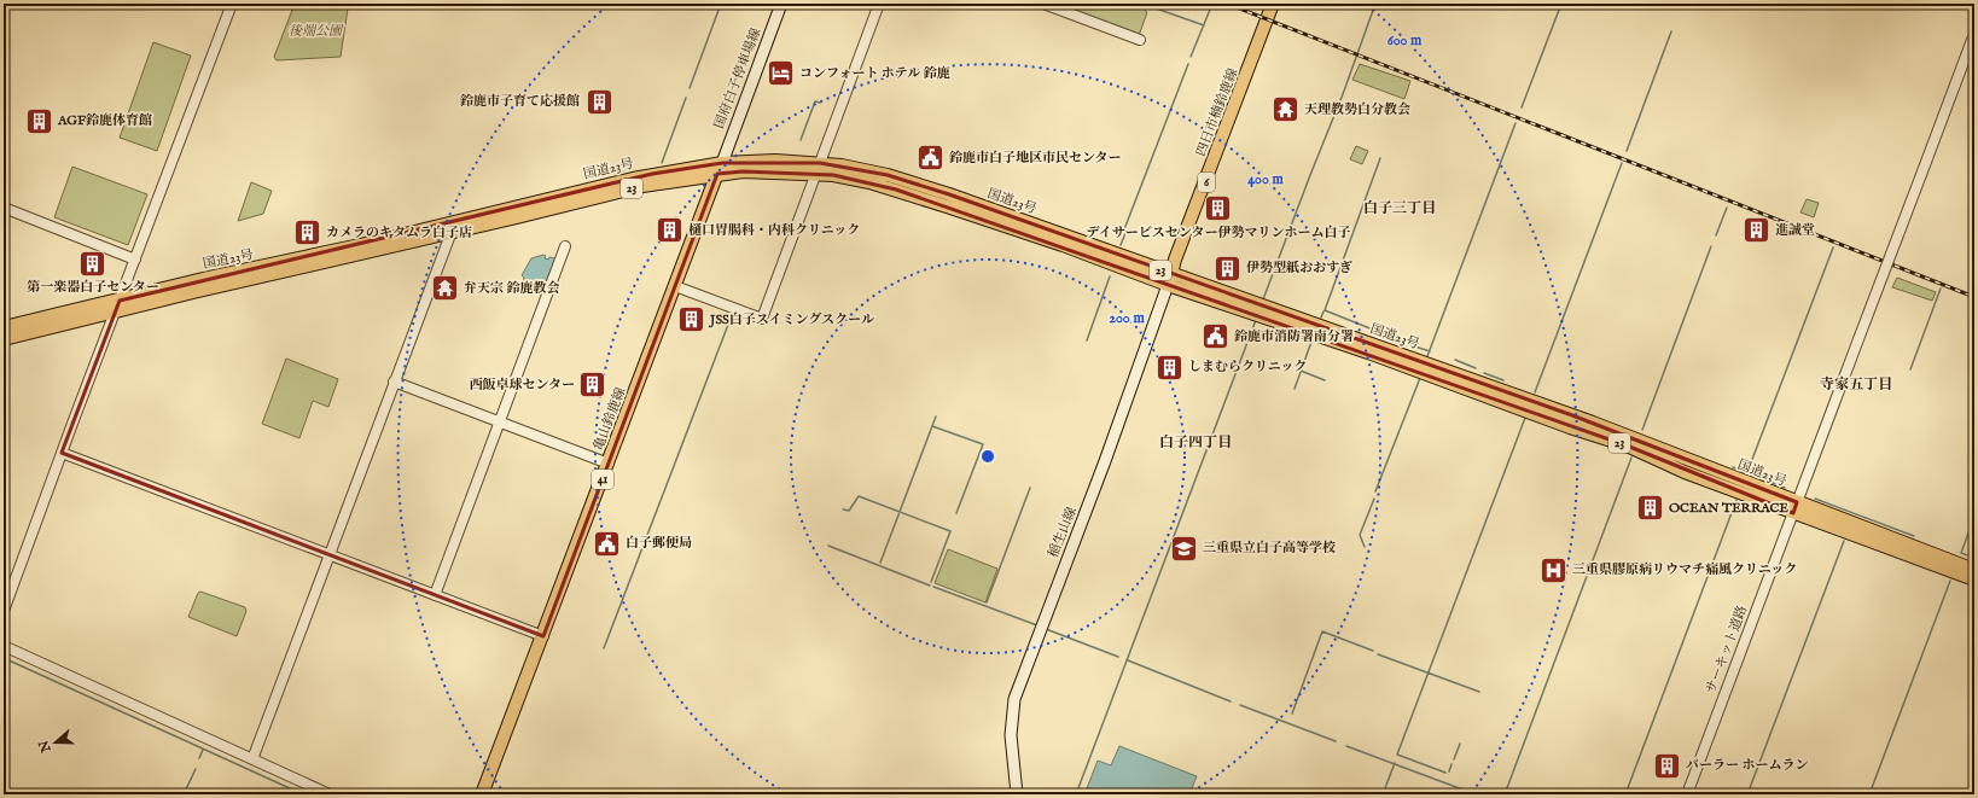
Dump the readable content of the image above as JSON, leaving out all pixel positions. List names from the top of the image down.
{
  "streets": {
    "main road": [
      "国府白子停車場線",
      "四日市楠鈴鹿線",
      "国道23号",
      "6",
      "23",
      "亀山鈴鹿線",
      "41",
      "稲生山線"
    ],
    "street": ["サーキット道路"]
  },
  "crossings": [
    ["国府白子停車場線", "国道23号"],
    ["国府白子停車場線", "亀山鈴鹿線"],
    ["四日市楠鈴鹿線", "国道23号"],
    ["四日市楠鈴鹿線", "稲生山線"],
    ["国道23号", "亀山鈴鹿線"],
    ["国道23号", "稲生山線"],
    ["国道23号", "サーキット道路"]
  ],
  "districts": ["白子三丁目", "寺家五丁目", "白子四丁目"],
  "parks": ["後端公園"],
  "places": {
    "hotel": ["コンフォート ホテル 鈴鹿"],
    "building": [
      "鈴鹿市子育て応援館",
      "AGF鈴鹿体育館",
      "デイサービスセンター伊勢マリンホーム白子",
      "樋口胃腸科・内科クリニック",
      "進誠堂",
      "カメラのキタムラ白子店",
      "第一楽器白子センター",
      "伊勢型紙おおすぎ",
      "JSS白子スイミングスクール",
      "しまむらクリニック",
      "西飯卓球センター",
      "OCEAN TERRACE",
      "パーラー ホームラン"
    ],
    "temple": ["天理教勢白分教会", "弁天宗 鈴鹿教会"],
    "public building": ["鈴鹿市白子地区市民センター", "鈴鹿市消防署南分署", "白子郵便局"],
    "school or university": ["三重県立白子高等学校"],
    "hospital": ["三重県膠原病リウマチ痛風クリニック"]
  },
  "north": "left",
  "rings": ["600 m", "400 m", "200 m"]
}
